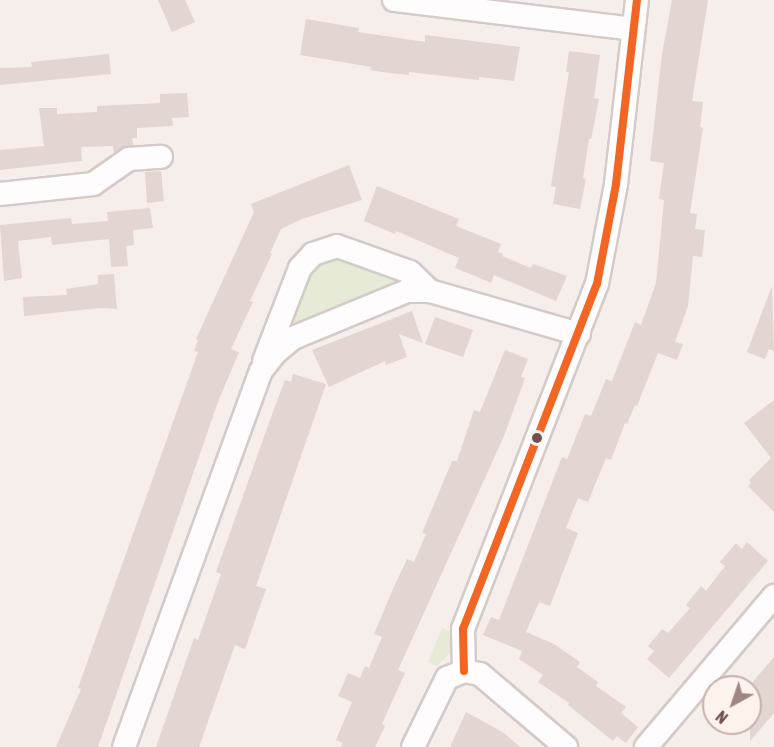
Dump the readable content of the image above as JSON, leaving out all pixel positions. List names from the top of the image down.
{
  "north": "bottom left"
}
